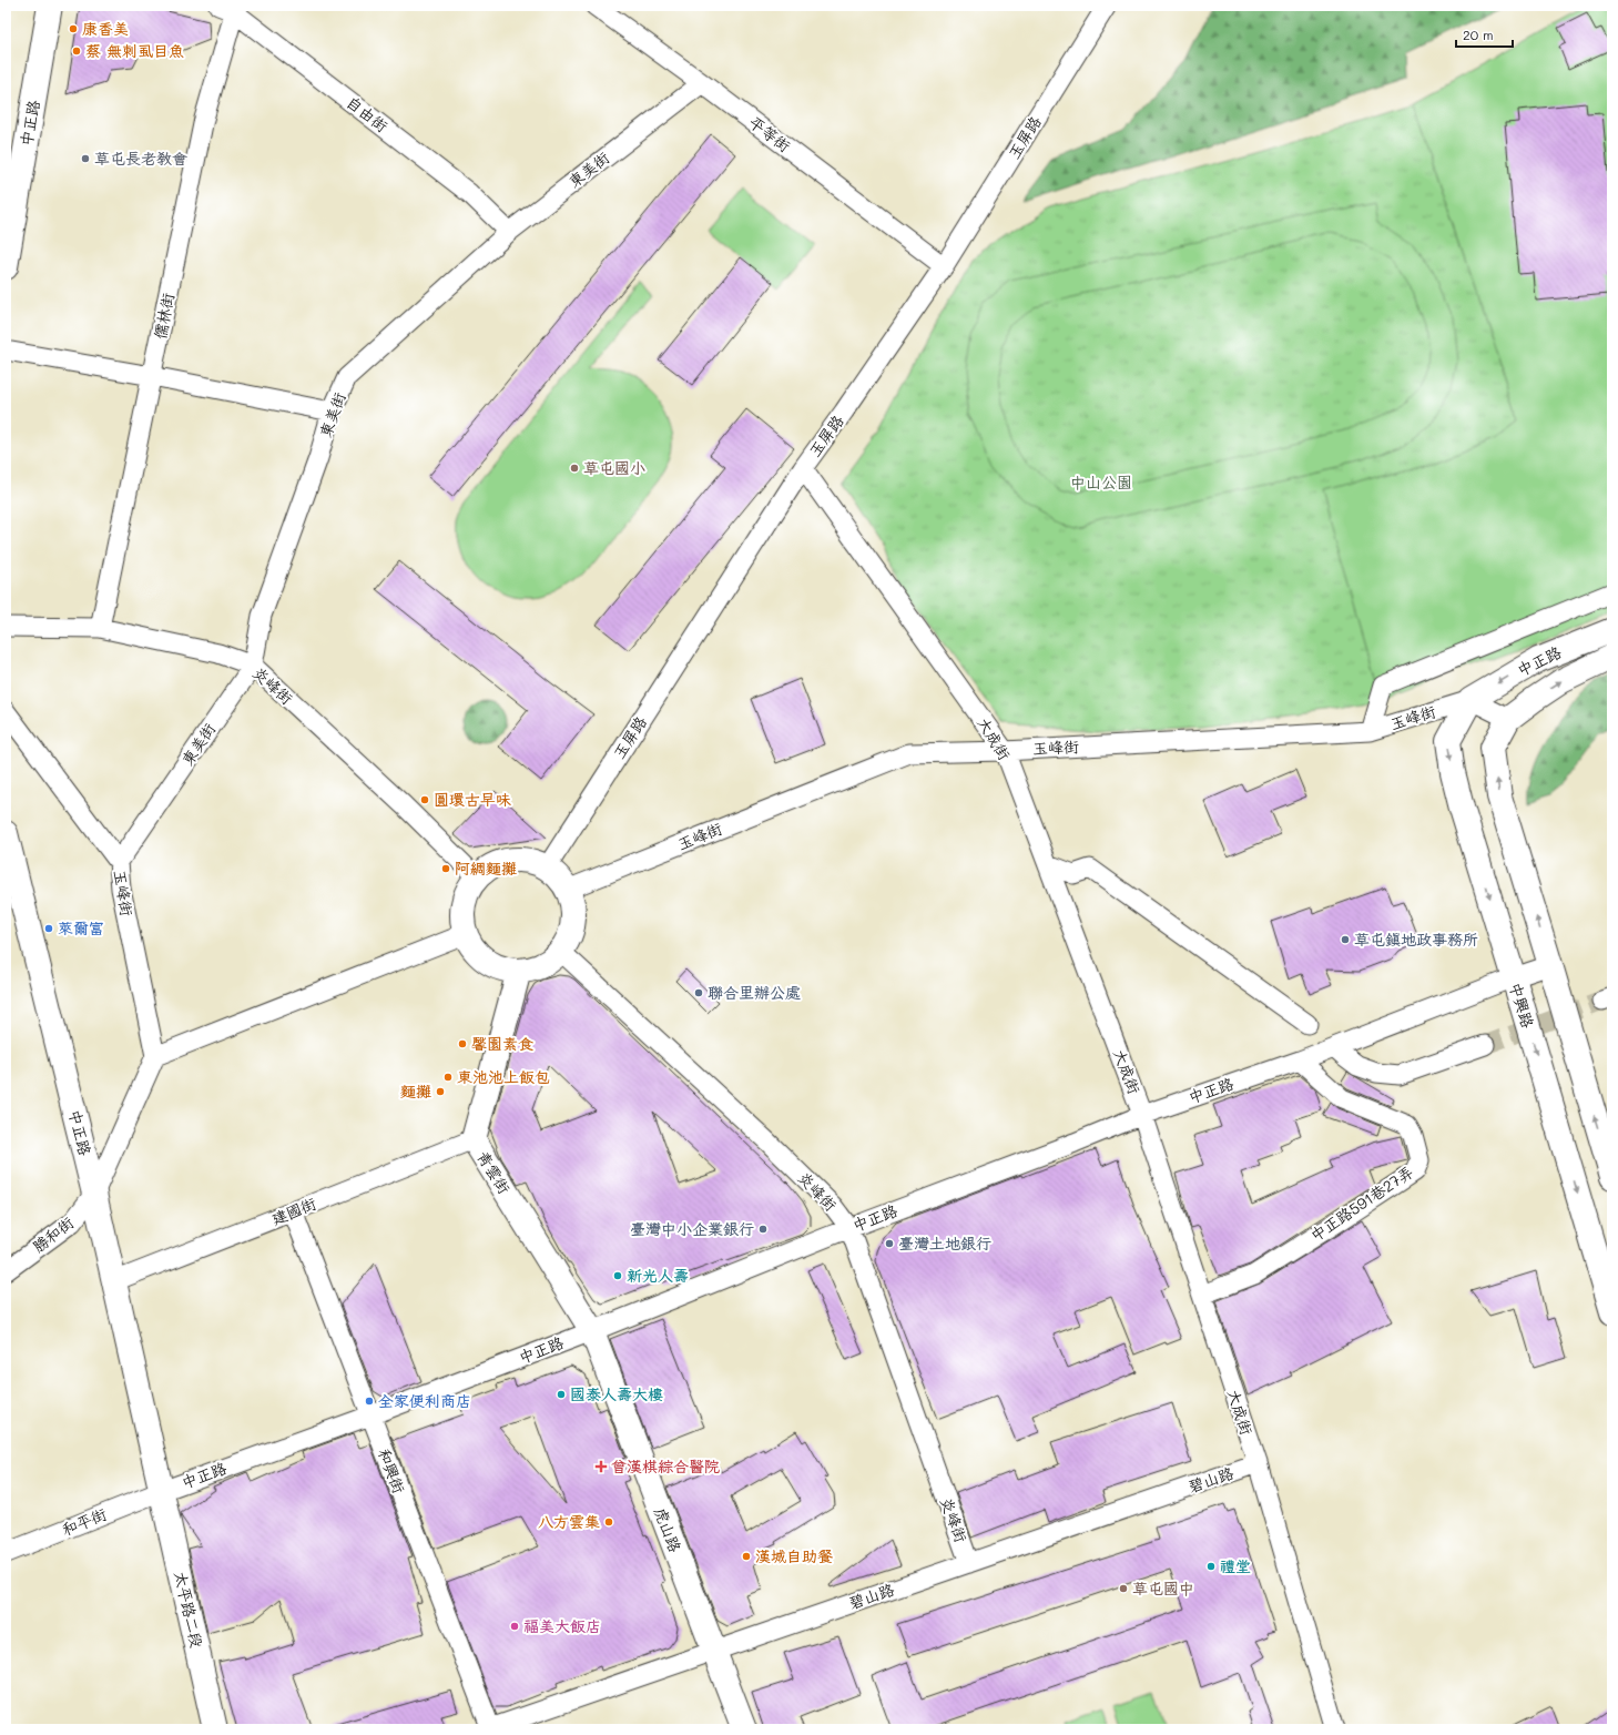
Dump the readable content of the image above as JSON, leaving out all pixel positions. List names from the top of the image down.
{
  "streets": {
    "street": [
      "自由街",
      "中正路",
      "平等街",
      "玉屏路",
      "東美街",
      "儒林街",
      "炎峰街",
      "玉峰街",
      "大成街",
      "中興路",
      "青雲街",
      "中正路591巷27弄",
      "建國街",
      "勝和街",
      "和興街",
      "碧山路",
      "和平街",
      "虎山路",
      "太平路二段"
    ]
  },
  "crossings": [
    ["自由街", "東美街"],
    ["自由街", "儒林街"],
    ["中正路", "炎峰街"],
    ["中正路", "玉峰街"],
    ["中正路", "大成街"],
    ["中正路", "中興路"],
    ["中正路", "青雲街"],
    ["中正路", "中正路591巷27弄"],
    ["中正路", "建國街"],
    ["中正路", "勝和街"],
    ["中正路", "和興街"],
    ["中正路", "和平街"],
    ["中正路", "虎山路"],
    ["中正路", "太平路二段"],
    ["平等街", "玉屏路"],
    ["平等街", "東美街"],
    ["玉屏路", "炎峰街"],
    ["玉屏路", "玉峰街"],
    ["玉屏路", "大成街"],
    ["玉屏路", "青雲街"],
    ["東美街", "炎峰街"],
    ["東美街", "玉峰街"],
    ["儒林街", "炎峰街"],
    ["炎峰街", "玉峰街"],
    ["炎峰街", "青雲街"],
    ["炎峰街", "碧山路"],
    ["玉峰街", "大成街"],
    ["玉峰街", "中興路"],
    ["玉峰街", "青雲街"],
    ["大成街", "中正路591巷27弄"],
    ["大成街", "碧山路"],
    ["青雲街", "建國街"],
    ["青雲街", "虎山路"],
    ["建國街", "和興街"],
    ["和興街", "碧山路"],
    ["碧山路", "虎山路"],
    ["和平街", "太平路二段"]
  ],
  "parks": ["中山公園"],
  "places": {
    "other": [
      "康香美",
      "蔡 無刺虱目魚",
      "草屯長老教會",
      "草屯國小",
      "圓環古早味",
      "阿綢麵攤",
      "萊爾富",
      "草屯鎮地政事務所",
      "聯合里辦公處",
      "馨園素食",
      "東池池上飯包",
      "麵攤",
      "臺灣中小企業銀行",
      "臺灣土地銀行",
      "新光人壽",
      "國泰人壽大樓",
      "全家便利商店",
      "八方雲集",
      "漢城自助餐",
      "禮堂",
      "草屯國中",
      "福美大飯店"
    ],
    "health": ["曾漢棋綜合醫院"]
  },
  "scale_bar": "20 m"
}
